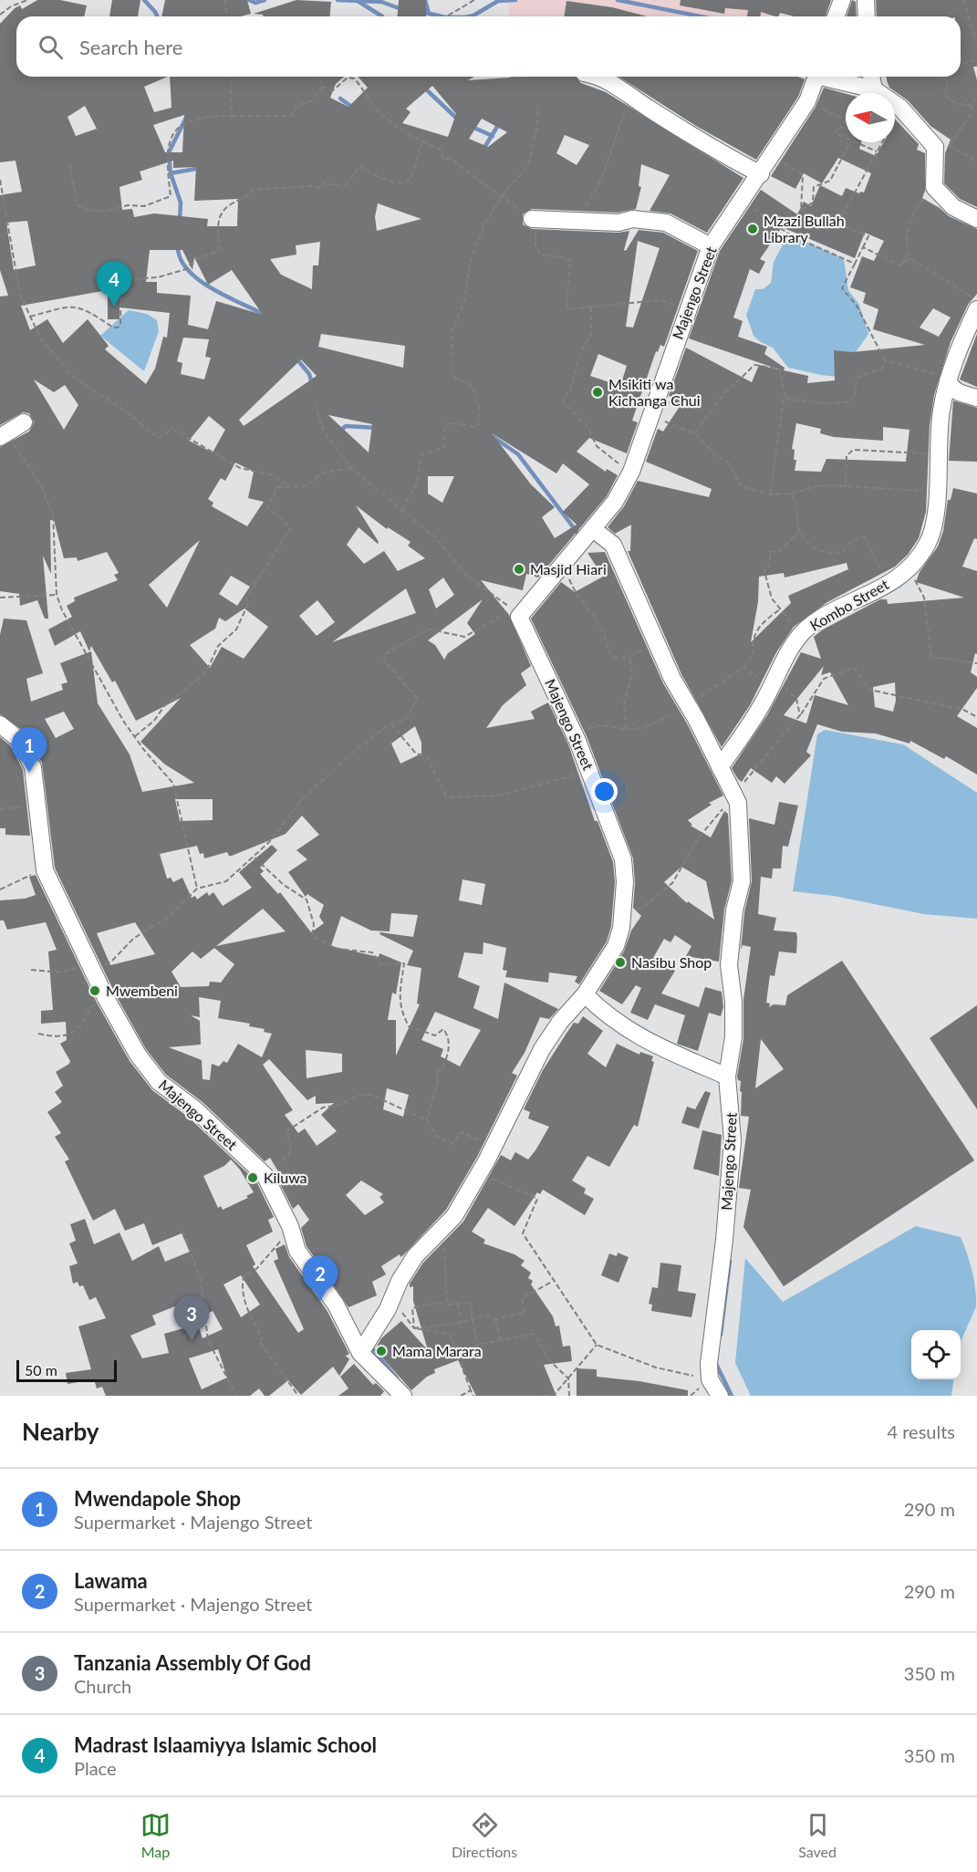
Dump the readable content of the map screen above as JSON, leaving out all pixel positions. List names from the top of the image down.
{
  "streets": {
    "street": ["Majengo Street", "Kombo Street"]
  },
  "crossings": [
    ["Majengo Street", "Kombo Street"]
  ],
  "places": [
    "Mzazi Bullah Library",
    "Msikiti wa Kichanga Chui",
    "Masjid Hiari",
    "Nasibu Shop",
    "Mwembeni",
    "Kiluwa",
    "Mama Marara"
  ],
  "scale_bar": "50 m",
  "north": "left",
  "page": {
    "search": "Search here",
    "pins": [
      "4",
      "1",
      "2",
      "3"
    ],
    "scale": "50 m",
    "heading": ["Nearby", "4 results"],
    "list": [
      {
        "mark": "1",
        "name": "Mwendapole Shop",
        "note": "Supermarket · Majengo Street",
        "value": "290 m"
      },
      {
        "mark": "2",
        "name": "Lawama",
        "note": "Supermarket · Majengo Street",
        "value": "290 m"
      },
      {
        "mark": "3",
        "name": "Tanzania Assembly Of God",
        "note": "Church",
        "value": "350 m"
      },
      {
        "mark": "4",
        "name": "Madrast Islaamiyya Islamic School",
        "note": "Place",
        "value": "350 m"
      }
    ],
    "nav": ["Map", "Directions", "Saved"]
  }
}
